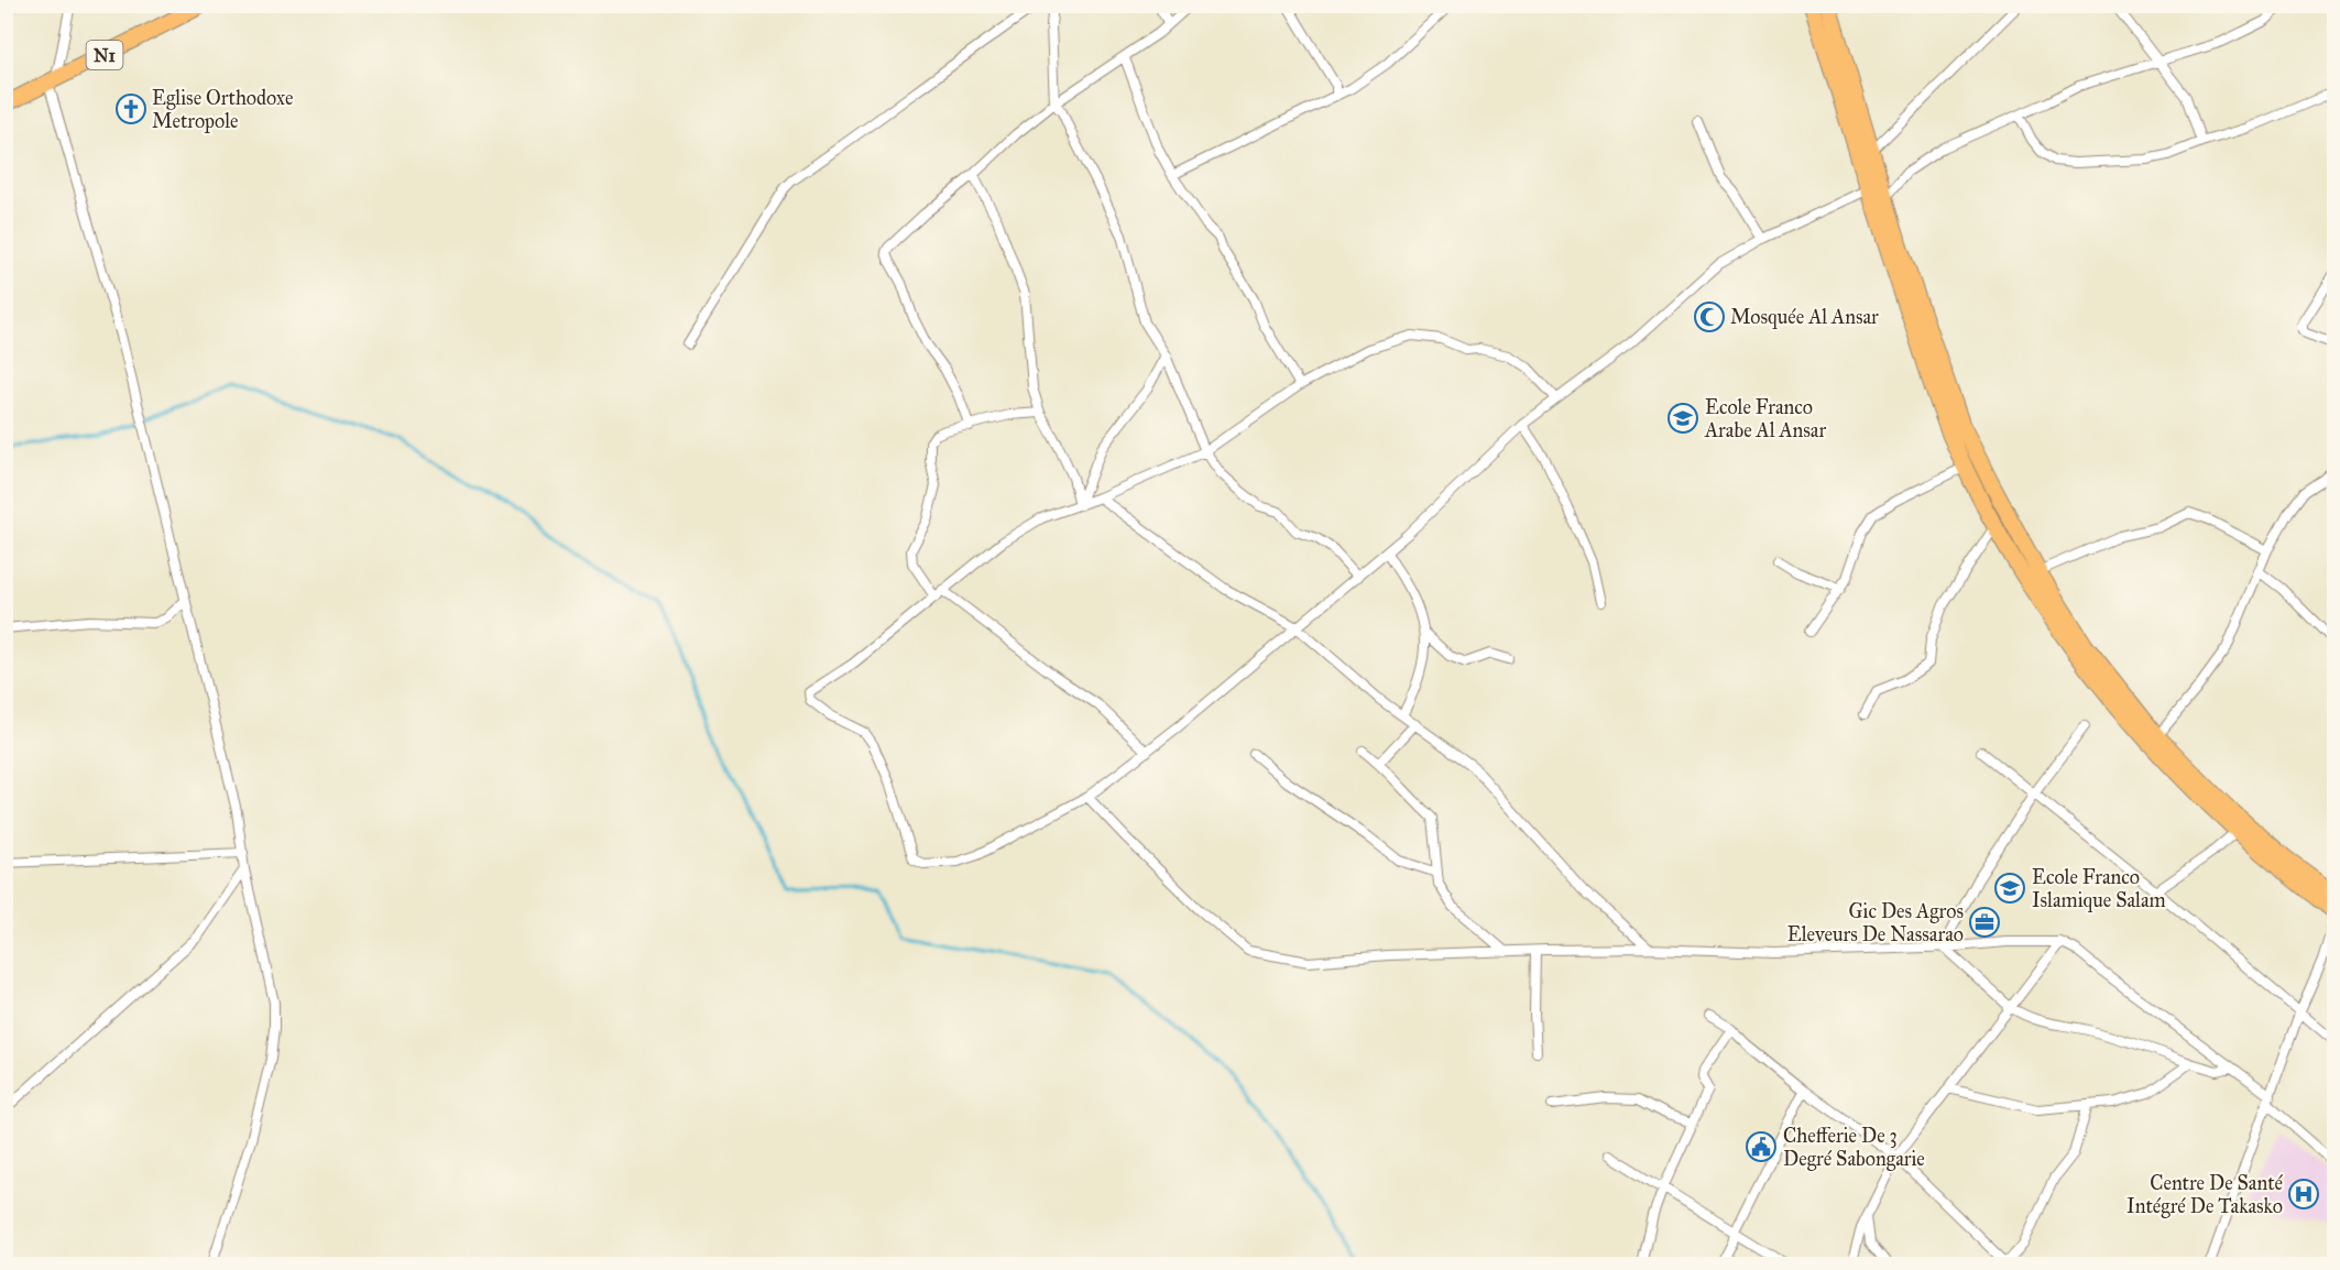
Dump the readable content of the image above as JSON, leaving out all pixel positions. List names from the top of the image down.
{
  "streets": {
    "main road": ["N1"]
  },
  "places": {
    "church": ["Eglise Orthodoxe Metropole"],
    "mosque": ["Mosquée Al Ansar"],
    "school or university": ["Ecole Franco Arabe Al Ansar", "Ecole Franco Islamique Salam"],
    "office": ["Gic Des Agros Eleveurs De Nassarao"],
    "public building": ["Chefferie De 3 Degré Sabongarie"],
    "hospital": ["Centre De Santé Intégré De Takasko"]
  }
}
